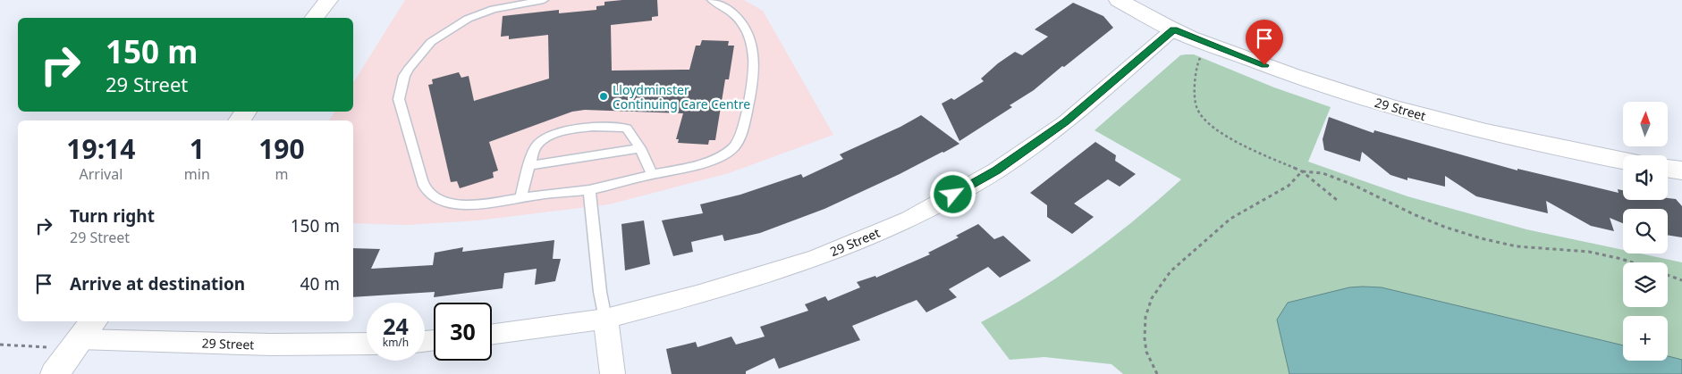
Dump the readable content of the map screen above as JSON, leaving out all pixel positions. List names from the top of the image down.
{
  "streets": {
    "street": ["29 Street"]
  },
  "places": ["Lloydminster Continuing Care Centre"],
  "north": "top",
  "page": {
    "turn": ["150 m", "29 Street"],
    "map_buttons": "+",
    "eta": [
      "19:14",
      "Arrival",
      "1",
      "min",
      "190",
      "m"
    ],
    "list": [
      {
        "name": "Turn right",
        "note": "29 Street",
        "value": "150 m"
      },
      {
        "name": "Arrive at destination",
        "value": "40 m"
      }
    ],
    "speed": "24 km/h",
    "limit": "30"
  }
}
